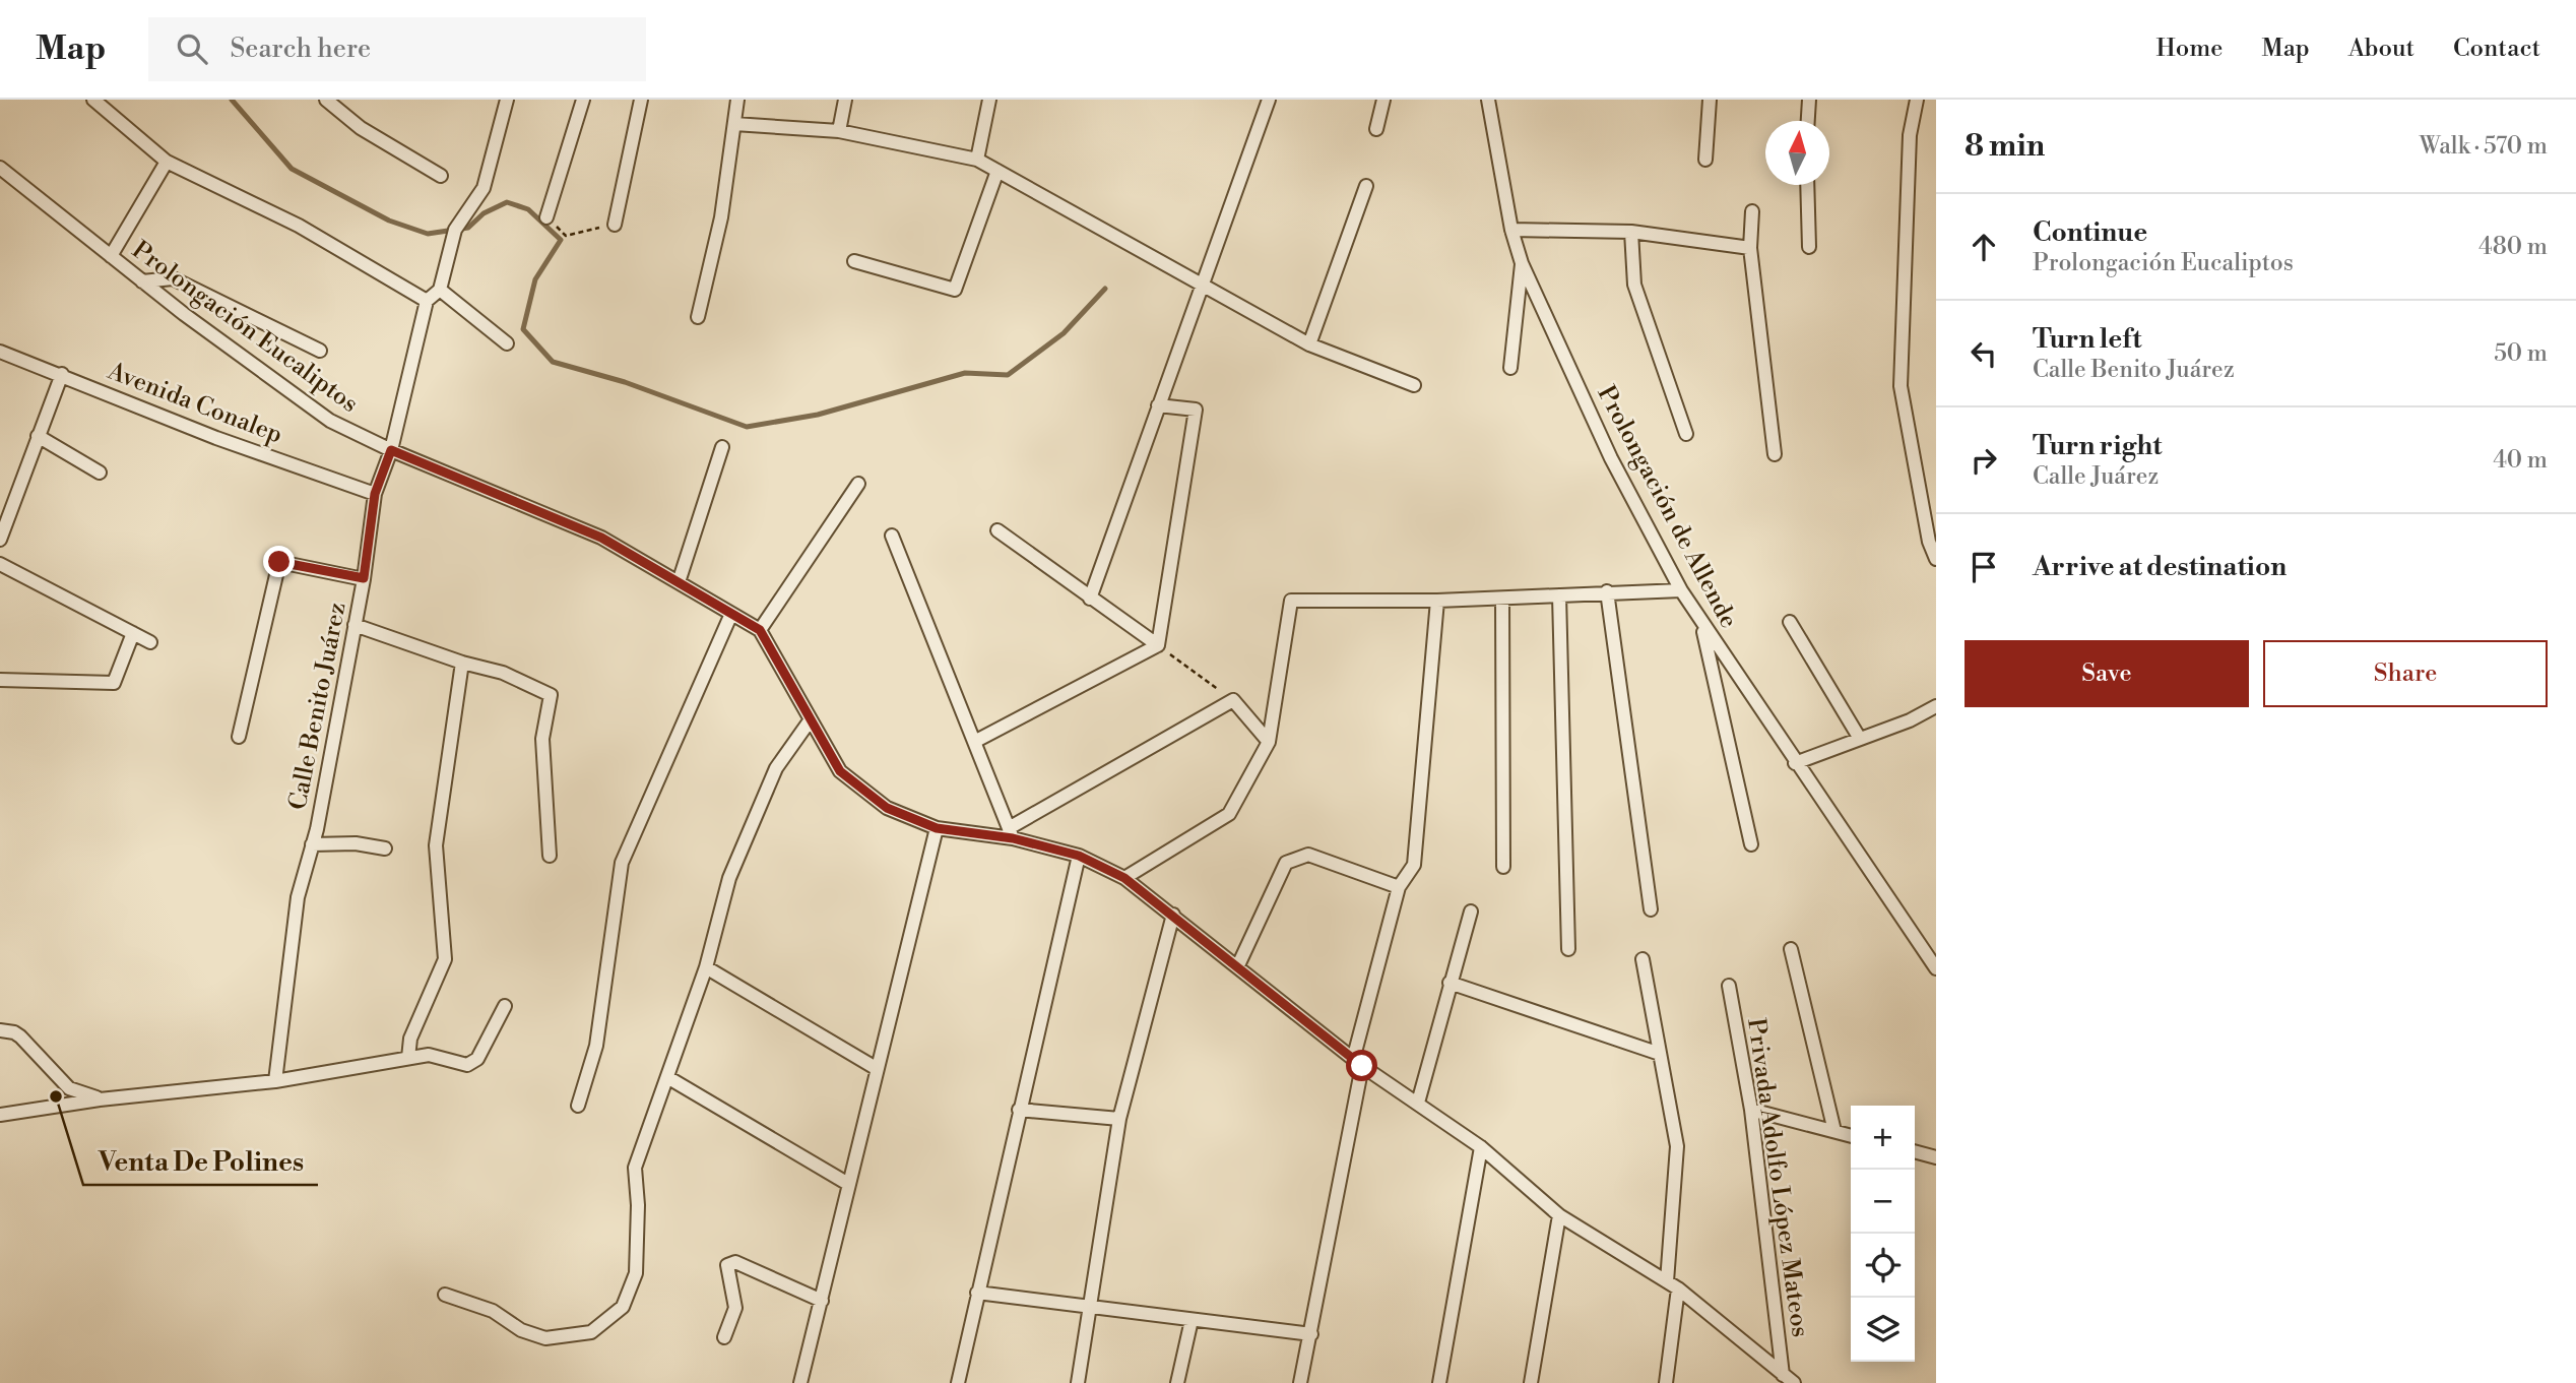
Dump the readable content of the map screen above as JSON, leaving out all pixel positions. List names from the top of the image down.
{
  "streets": {
    "street": [
      "Prolongación Eucaliptos",
      "Avenida Conalep",
      "Prolongación de Allende",
      "Calle Benito Juárez",
      "Privada Adolfo López Mateos"
    ]
  },
  "crossings": [
    ["Prolongación Eucaliptos", "Calle Benito Juárez"],
    ["Avenida Conalep", "Calle Benito Juárez"]
  ],
  "places": ["Venta De Polines"],
  "north": "top",
  "page": {
    "header": "Map",
    "search": "Search here",
    "nav": [
      "Home",
      "Map",
      "About",
      "Contact"
    ],
    "heading": ["8 min", "Walk · 570 m"],
    "list": [
      ["Continue", "Prolongación Eucaliptos", "480 m"],
      ["Turn left", "Calle Benito Juárez", "50 m"],
      ["Turn right", "Calle Juárez", "40 m"],
      "Arrive at destination"
    ],
    "buttons": ["Save", "Share"],
    "map_buttons": ["+", "−"]
  }
}
